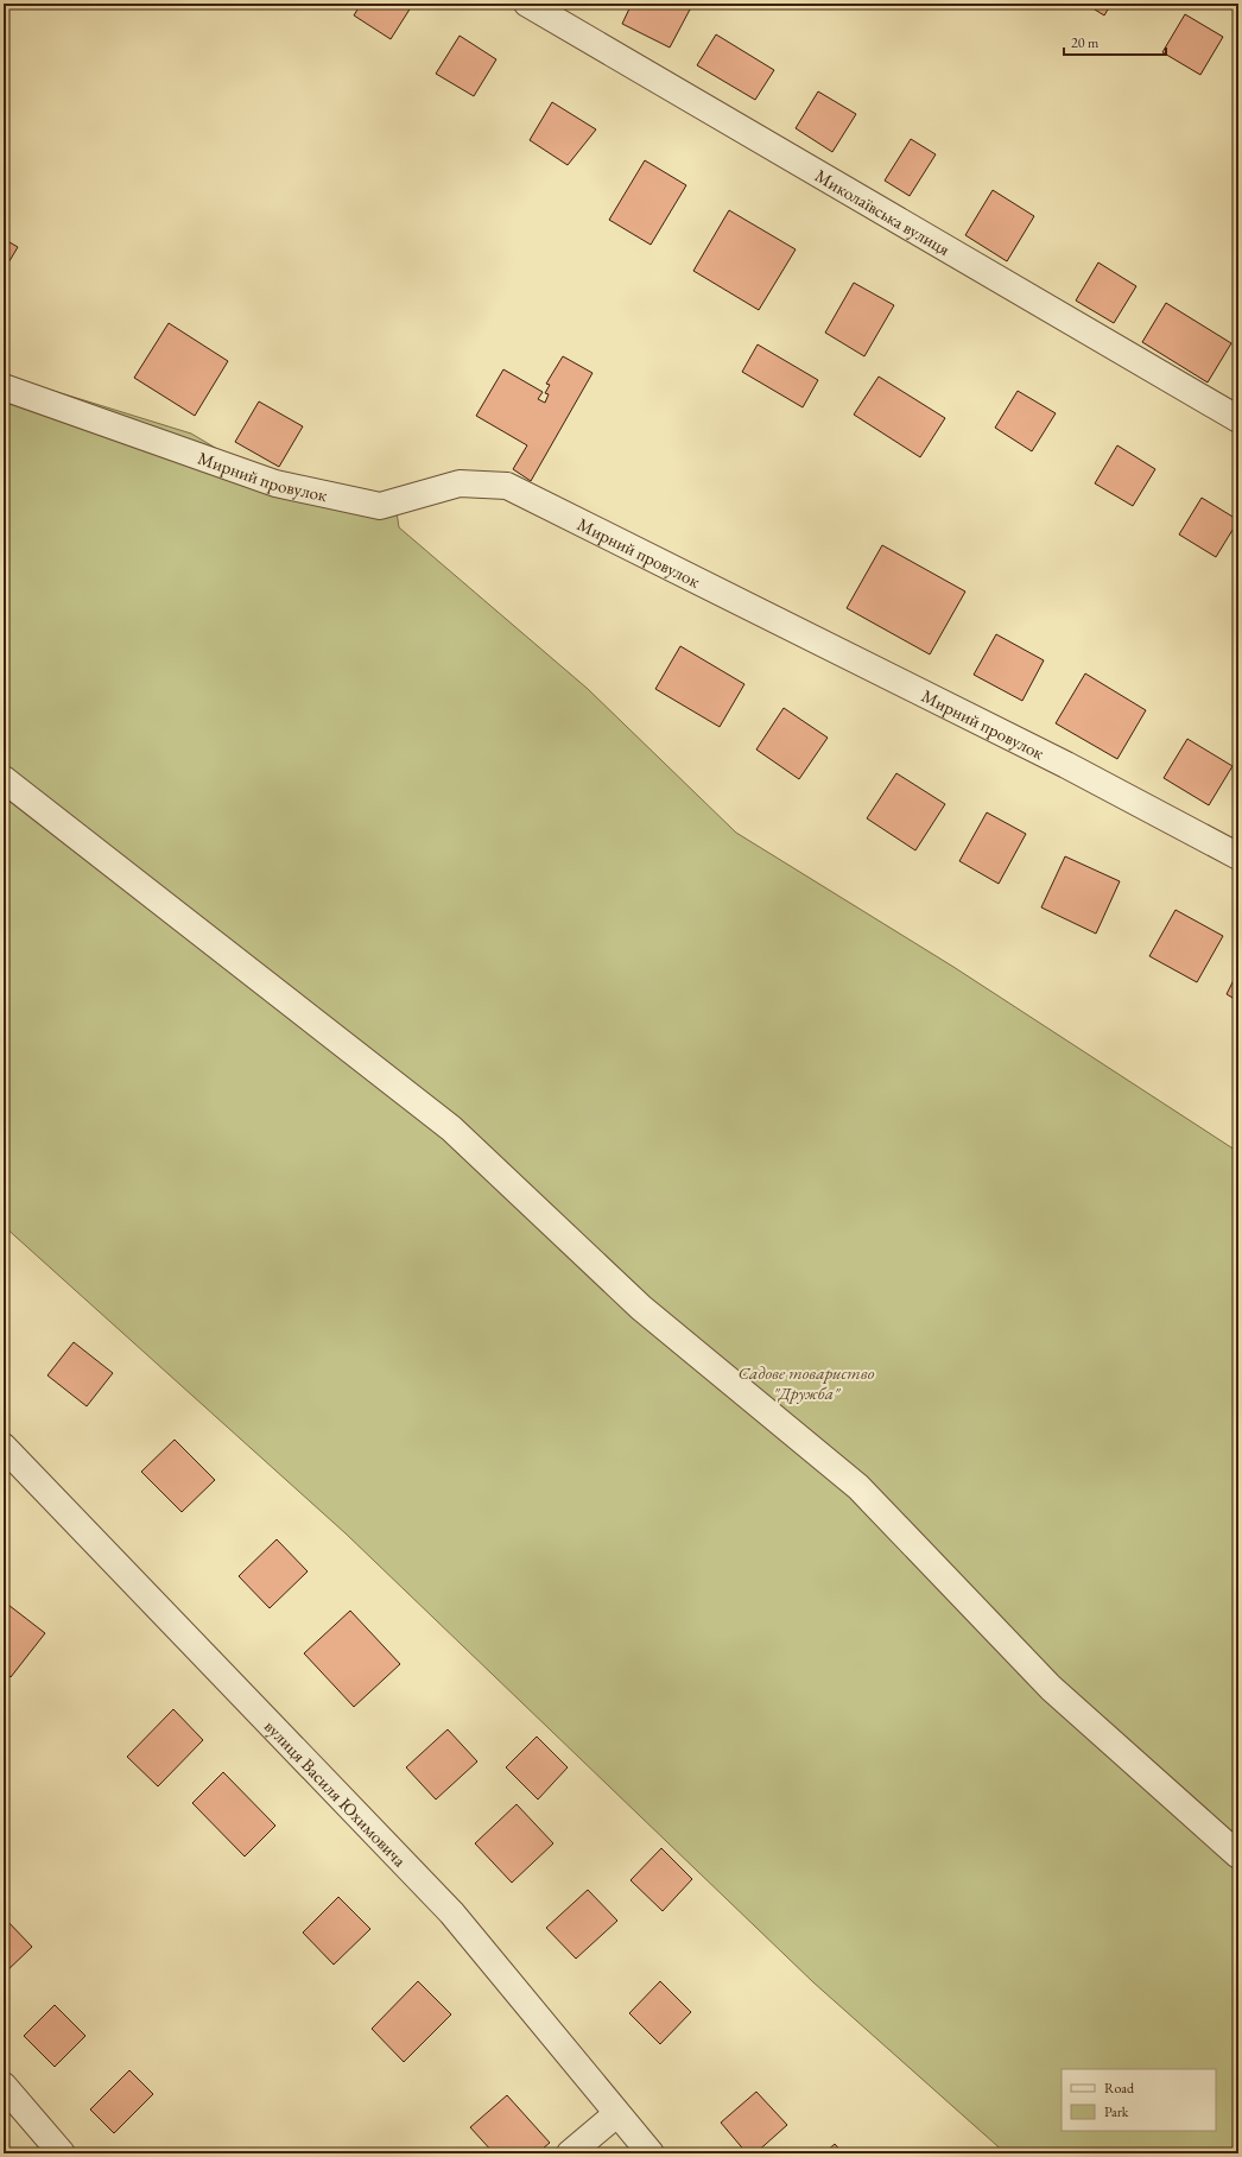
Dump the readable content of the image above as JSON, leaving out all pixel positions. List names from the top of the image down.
{
  "streets": {
    "street": ["Миколаївська вулиця", "Мирний провулок", "вулиця Василя Юхимовича"]
  },
  "parks": ["Садове товариство \"Дружба\""],
  "legend": ["Road", "Park"],
  "scale_bar": "20 m"
}
